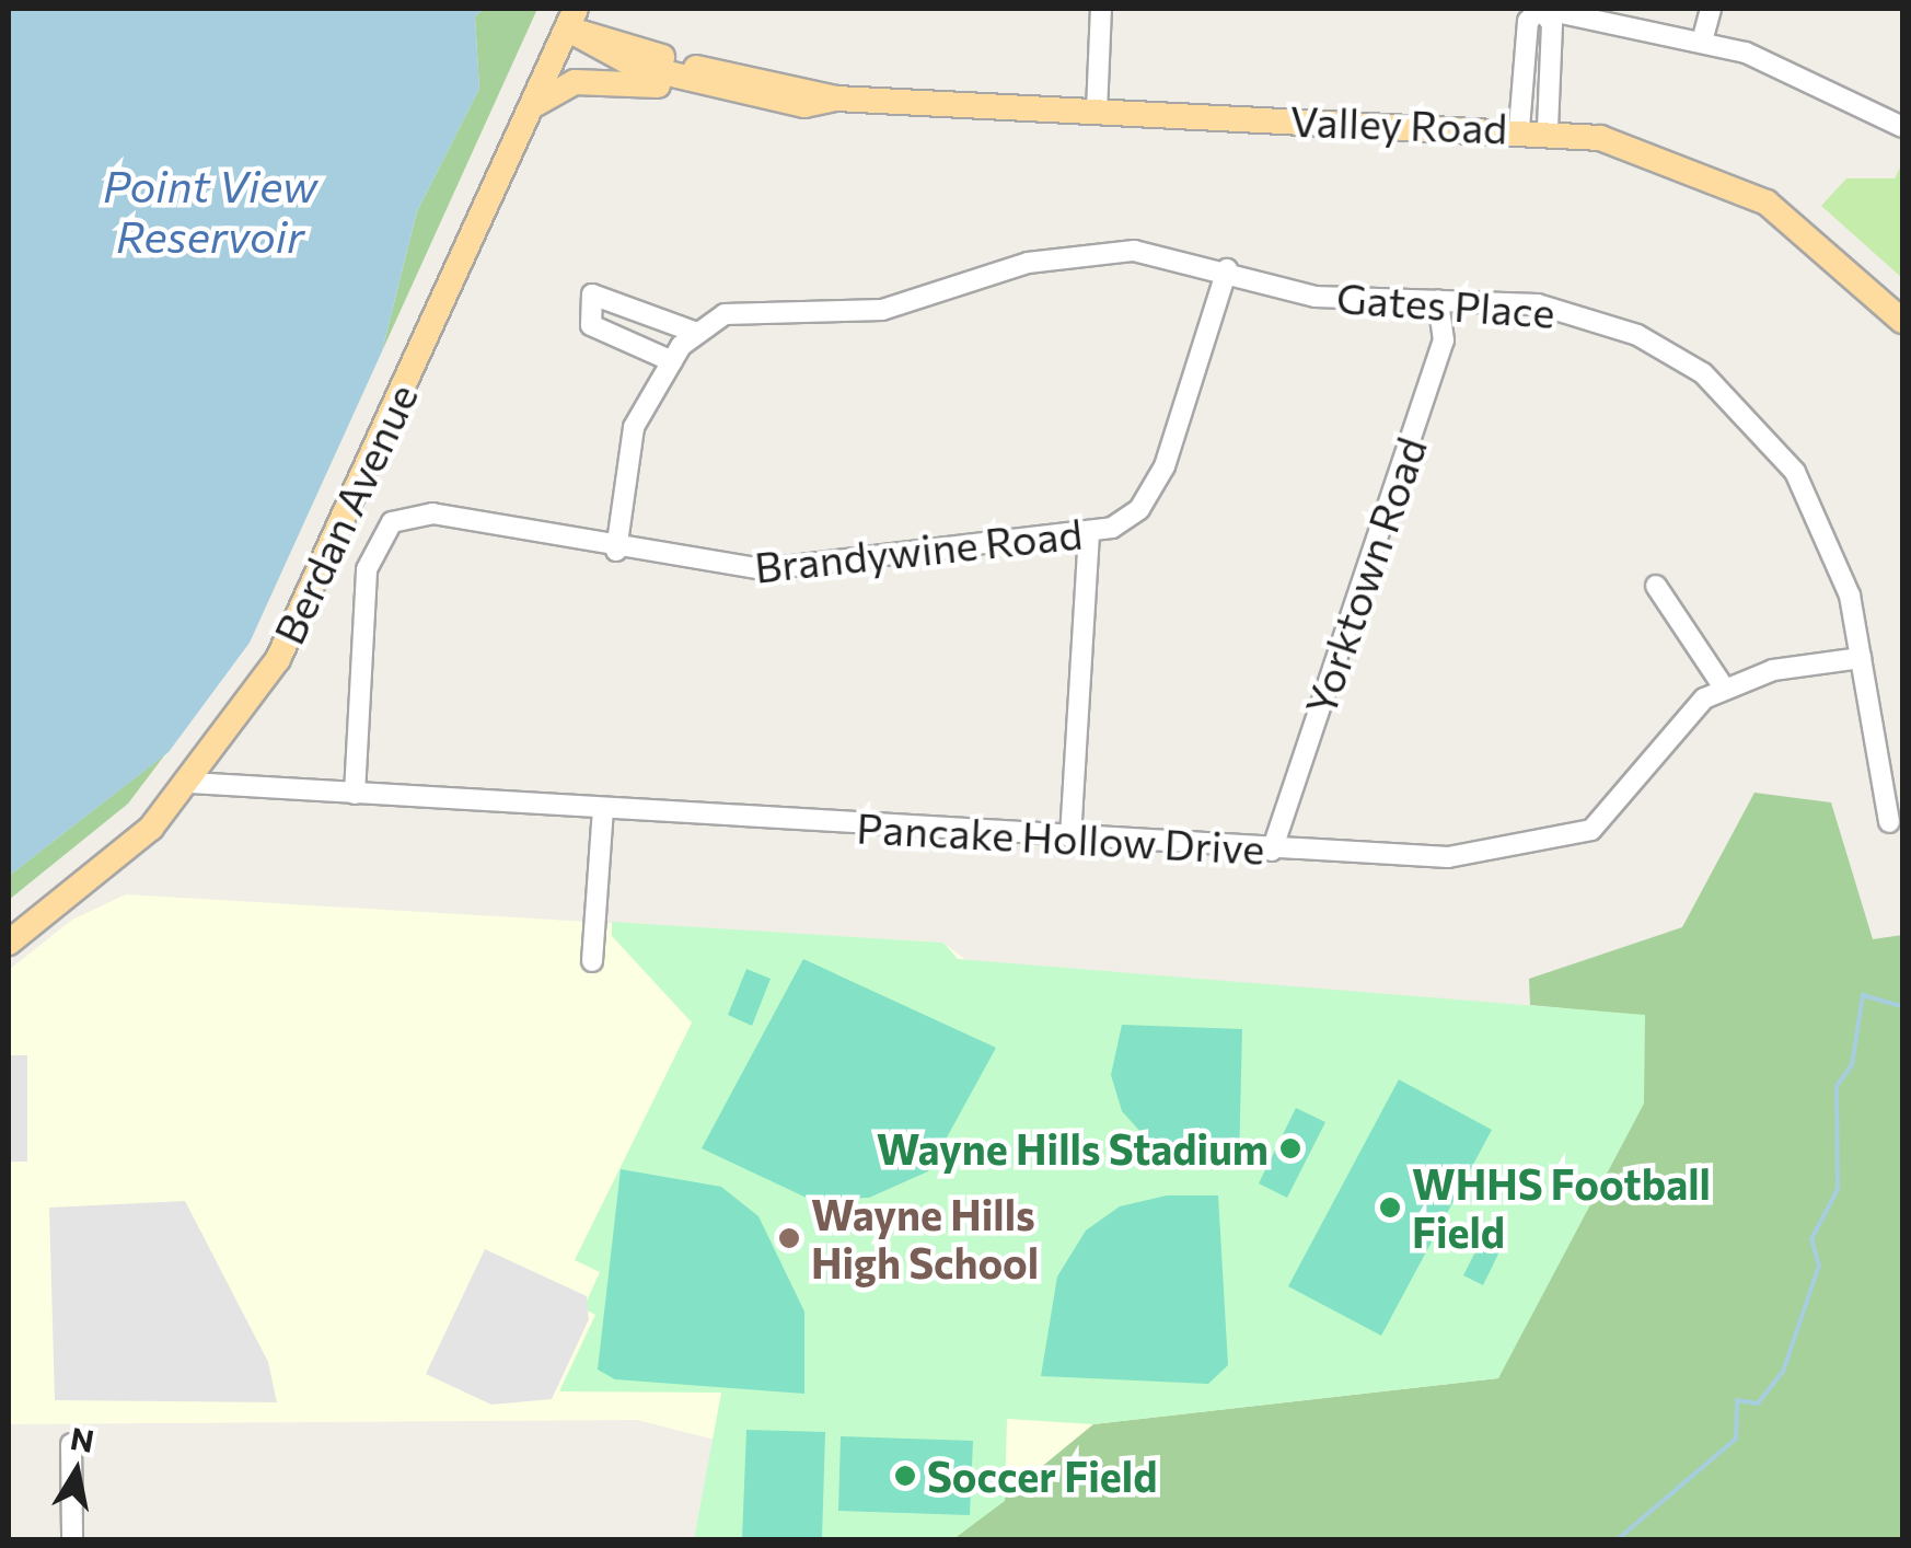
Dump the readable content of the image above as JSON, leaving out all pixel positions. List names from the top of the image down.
{
  "streets": {
    "main road": ["Valley Road", "Berdan Avenue"],
    "street": [
      "Gates Place",
      "Brandywine Road",
      "Yorktown Road",
      "Pancake Hollow Drive"
    ]
  },
  "crossings": [
    ["Valley Road", "Berdan Avenue"],
    ["Gates Place", "Brandywine Road"],
    ["Gates Place", "Yorktown Road"],
    ["Gates Place", "Pancake Hollow Drive"],
    ["Berdan Avenue", "Pancake Hollow Drive"],
    ["Brandywine Road", "Pancake Hollow Drive"],
    ["Yorktown Road", "Pancake Hollow Drive"]
  ],
  "water": ["Point View Reservoir"],
  "places": [
    "Wayne Hills Stadium",
    "WHHS Football Field",
    "Wayne Hills High School",
    "Soccer Field"
  ],
  "north": "top"
}
